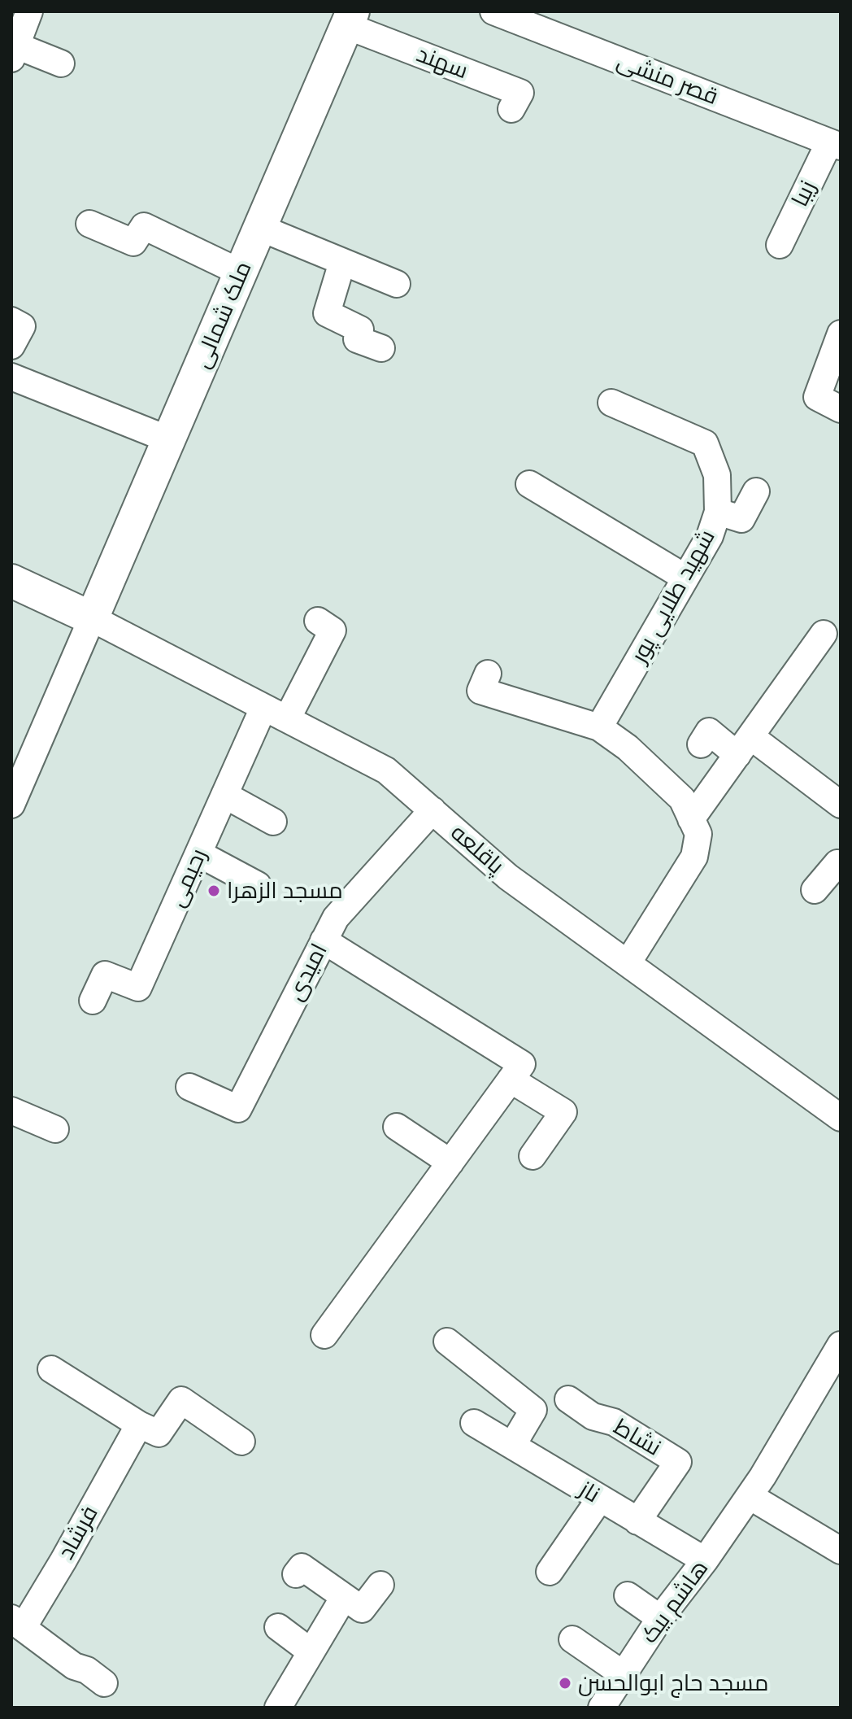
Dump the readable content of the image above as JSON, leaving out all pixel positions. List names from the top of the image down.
{
  "streets": {
    "street": [
      "سهند",
      "قصر منشی",
      "زیبا",
      "ملک شمالی",
      "شهید طلایی پور",
      "پاقلعه",
      "رحیمی",
      "امیدی",
      "نشاط",
      "ناز",
      "فرشاد",
      "هاشم بیک"
    ]
  },
  "crossings": [
    ["سهند", "ملک شمالی"],
    ["قصر منشی", "زیبا"],
    ["ملک شمالی", "پاقلعه"],
    ["پاقلعه", "رحیمی"],
    ["پاقلعه", "امیدی"],
    ["نشاط", "ناز"],
    ["ناز", "هاشم بیک"]
  ],
  "places": ["مسجد الزهرا", "مسجد حاج ابوالحسن"]
}
